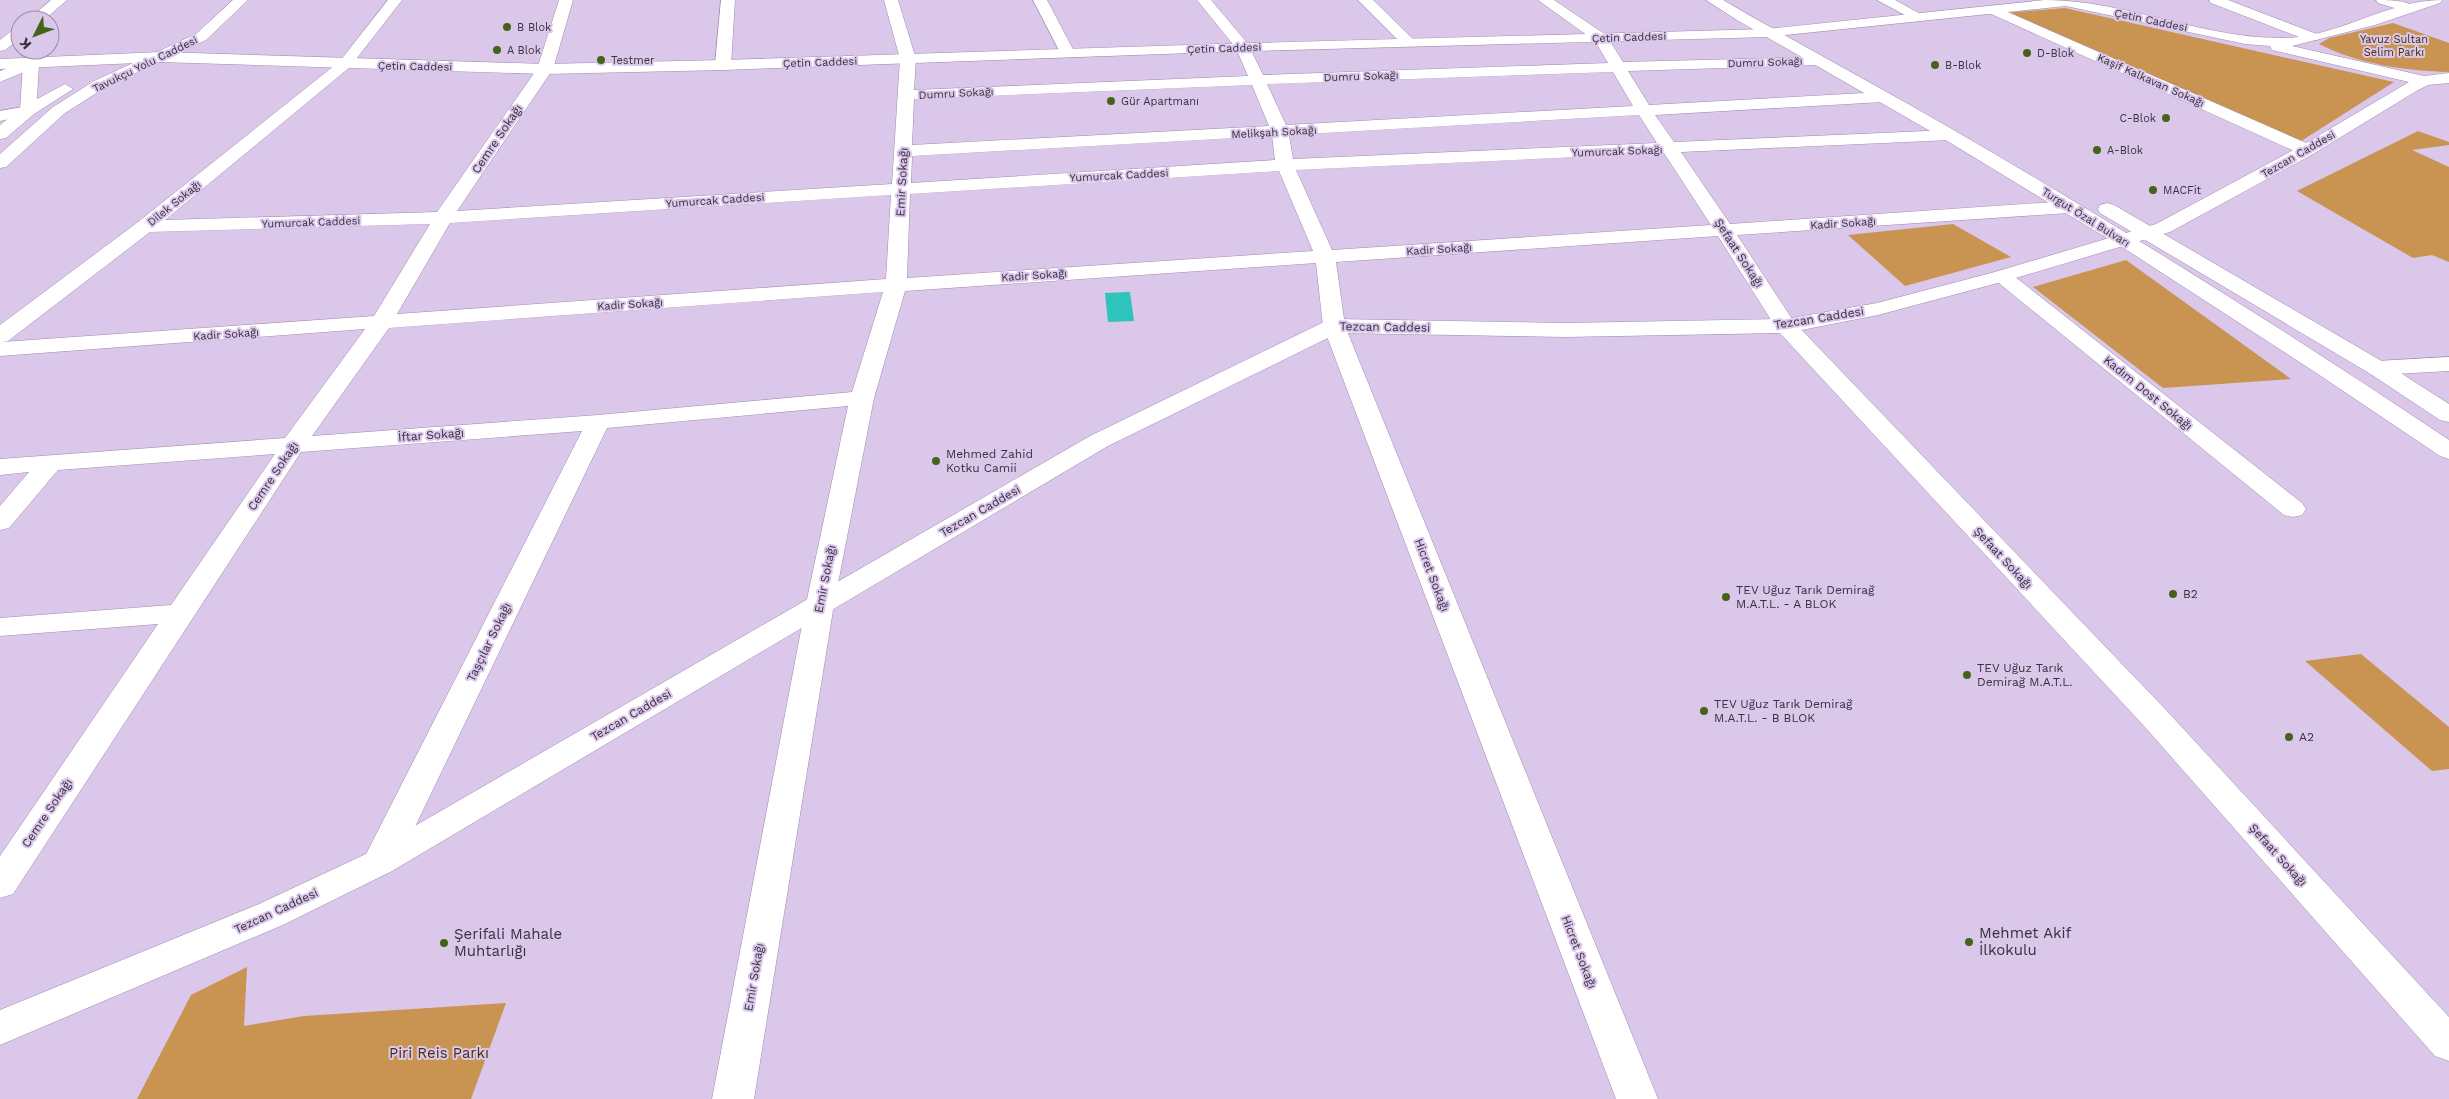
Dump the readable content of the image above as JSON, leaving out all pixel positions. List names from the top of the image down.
{
  "streets": {
    "street": [
      "Çetin Caddesi",
      "Dumru Sokağı",
      "Tavukçu Yolu Caddesi",
      "Kaşif Kalkavan Sokağı",
      "Melikşah Sokağı",
      "Cemre Sokağı",
      "Yumurcak Sokağı",
      "Tezcan Caddesi",
      "Yumurcak Caddesi",
      "Emir Sokağı",
      "Dilek Sokağı",
      "Turgut Özal Bulvarı",
      "Kadir Sokağı",
      "Şefaat Sokağı",
      "Kadım Dost Sokağı",
      "İftar Sokağı",
      "Hicret Sokağı",
      "Taşçılar Sokağı"
    ]
  },
  "crossings": [
    ["Çetin Caddesi", "Tavukçu Yolu Caddesi"],
    ["Çetin Caddesi", "Kaşif Kalkavan Sokağı"],
    ["Çetin Caddesi", "Cemre Sokağı"],
    ["Çetin Caddesi", "Emir Sokağı"],
    ["Çetin Caddesi", "Dilek Sokağı"],
    ["Çetin Caddesi", "Turgut Özal Bulvarı"],
    ["Çetin Caddesi", "Şefaat Sokağı"],
    ["Çetin Caddesi", "Hicret Sokağı"],
    ["Dumru Sokağı", "Emir Sokağı"],
    ["Dumru Sokağı", "Turgut Özal Bulvarı"],
    ["Dumru Sokağı", "Şefaat Sokağı"],
    ["Dumru Sokağı", "Hicret Sokağı"],
    ["Kaşif Kalkavan Sokağı", "Tezcan Caddesi"],
    ["Melikşah Sokağı", "Emir Sokağı"],
    ["Melikşah Sokağı", "Şefaat Sokağı"],
    ["Melikşah Sokağı", "Hicret Sokağı"],
    ["Cemre Sokağı", "Yumurcak Caddesi"],
    ["Cemre Sokağı", "Kadir Sokağı"],
    ["Cemre Sokağı", "İftar Sokağı"],
    ["Yumurcak Sokağı", "Yumurcak Caddesi"],
    ["Yumurcak Sokağı", "Turgut Özal Bulvarı"],
    ["Yumurcak Sokağı", "Şefaat Sokağı"],
    ["Yumurcak Sokağı", "Hicret Sokağı"],
    ["Tezcan Caddesi", "Emir Sokağı"],
    ["Tezcan Caddesi", "Turgut Özal Bulvarı"],
    ["Tezcan Caddesi", "Şefaat Sokağı"],
    ["Tezcan Caddesi", "Kadım Dost Sokağı"],
    ["Tezcan Caddesi", "Hicret Sokağı"],
    ["Tezcan Caddesi", "Taşçılar Sokağı"],
    ["Yumurcak Caddesi", "Emir Sokağı"],
    ["Yumurcak Caddesi", "Dilek Sokağı"],
    ["Yumurcak Caddesi", "Hicret Sokağı"],
    ["Emir Sokağı", "Kadir Sokağı"],
    ["Emir Sokağı", "İftar Sokağı"],
    ["Turgut Özal Bulvarı", "Kadir Sokağı"],
    ["Kadir Sokağı", "Şefaat Sokağı"],
    ["Kadir Sokağı", "Hicret Sokağı"],
    ["İftar Sokağı", "Taşçılar Sokağı"]
  ],
  "parks": ["Yavuz Sultan Selim Parkı", "Piri Reis Parkı"],
  "places": [
    "B Blok",
    "A Blok",
    "D-Blok",
    "Testmer",
    "B-Blok",
    "Gür Apartmanı",
    "C-Blok",
    "A-Blok",
    "MACFit",
    "Mehmed Zahid Kotku Camii",
    "B2",
    "TEV Uğuz Tarık Demirağ M.A.T.L. - A BLOK",
    "TEV Uğuz Tarık Demirağ M.A.T.L.",
    "TEV Uğuz Tarık Demirağ M.A.T.L. - B BLOK",
    "A2",
    "Mehmet Akif İlkokulu",
    "Şerifali Mahale Muhtarlığı"
  ],
  "north": "bottom left"
}
